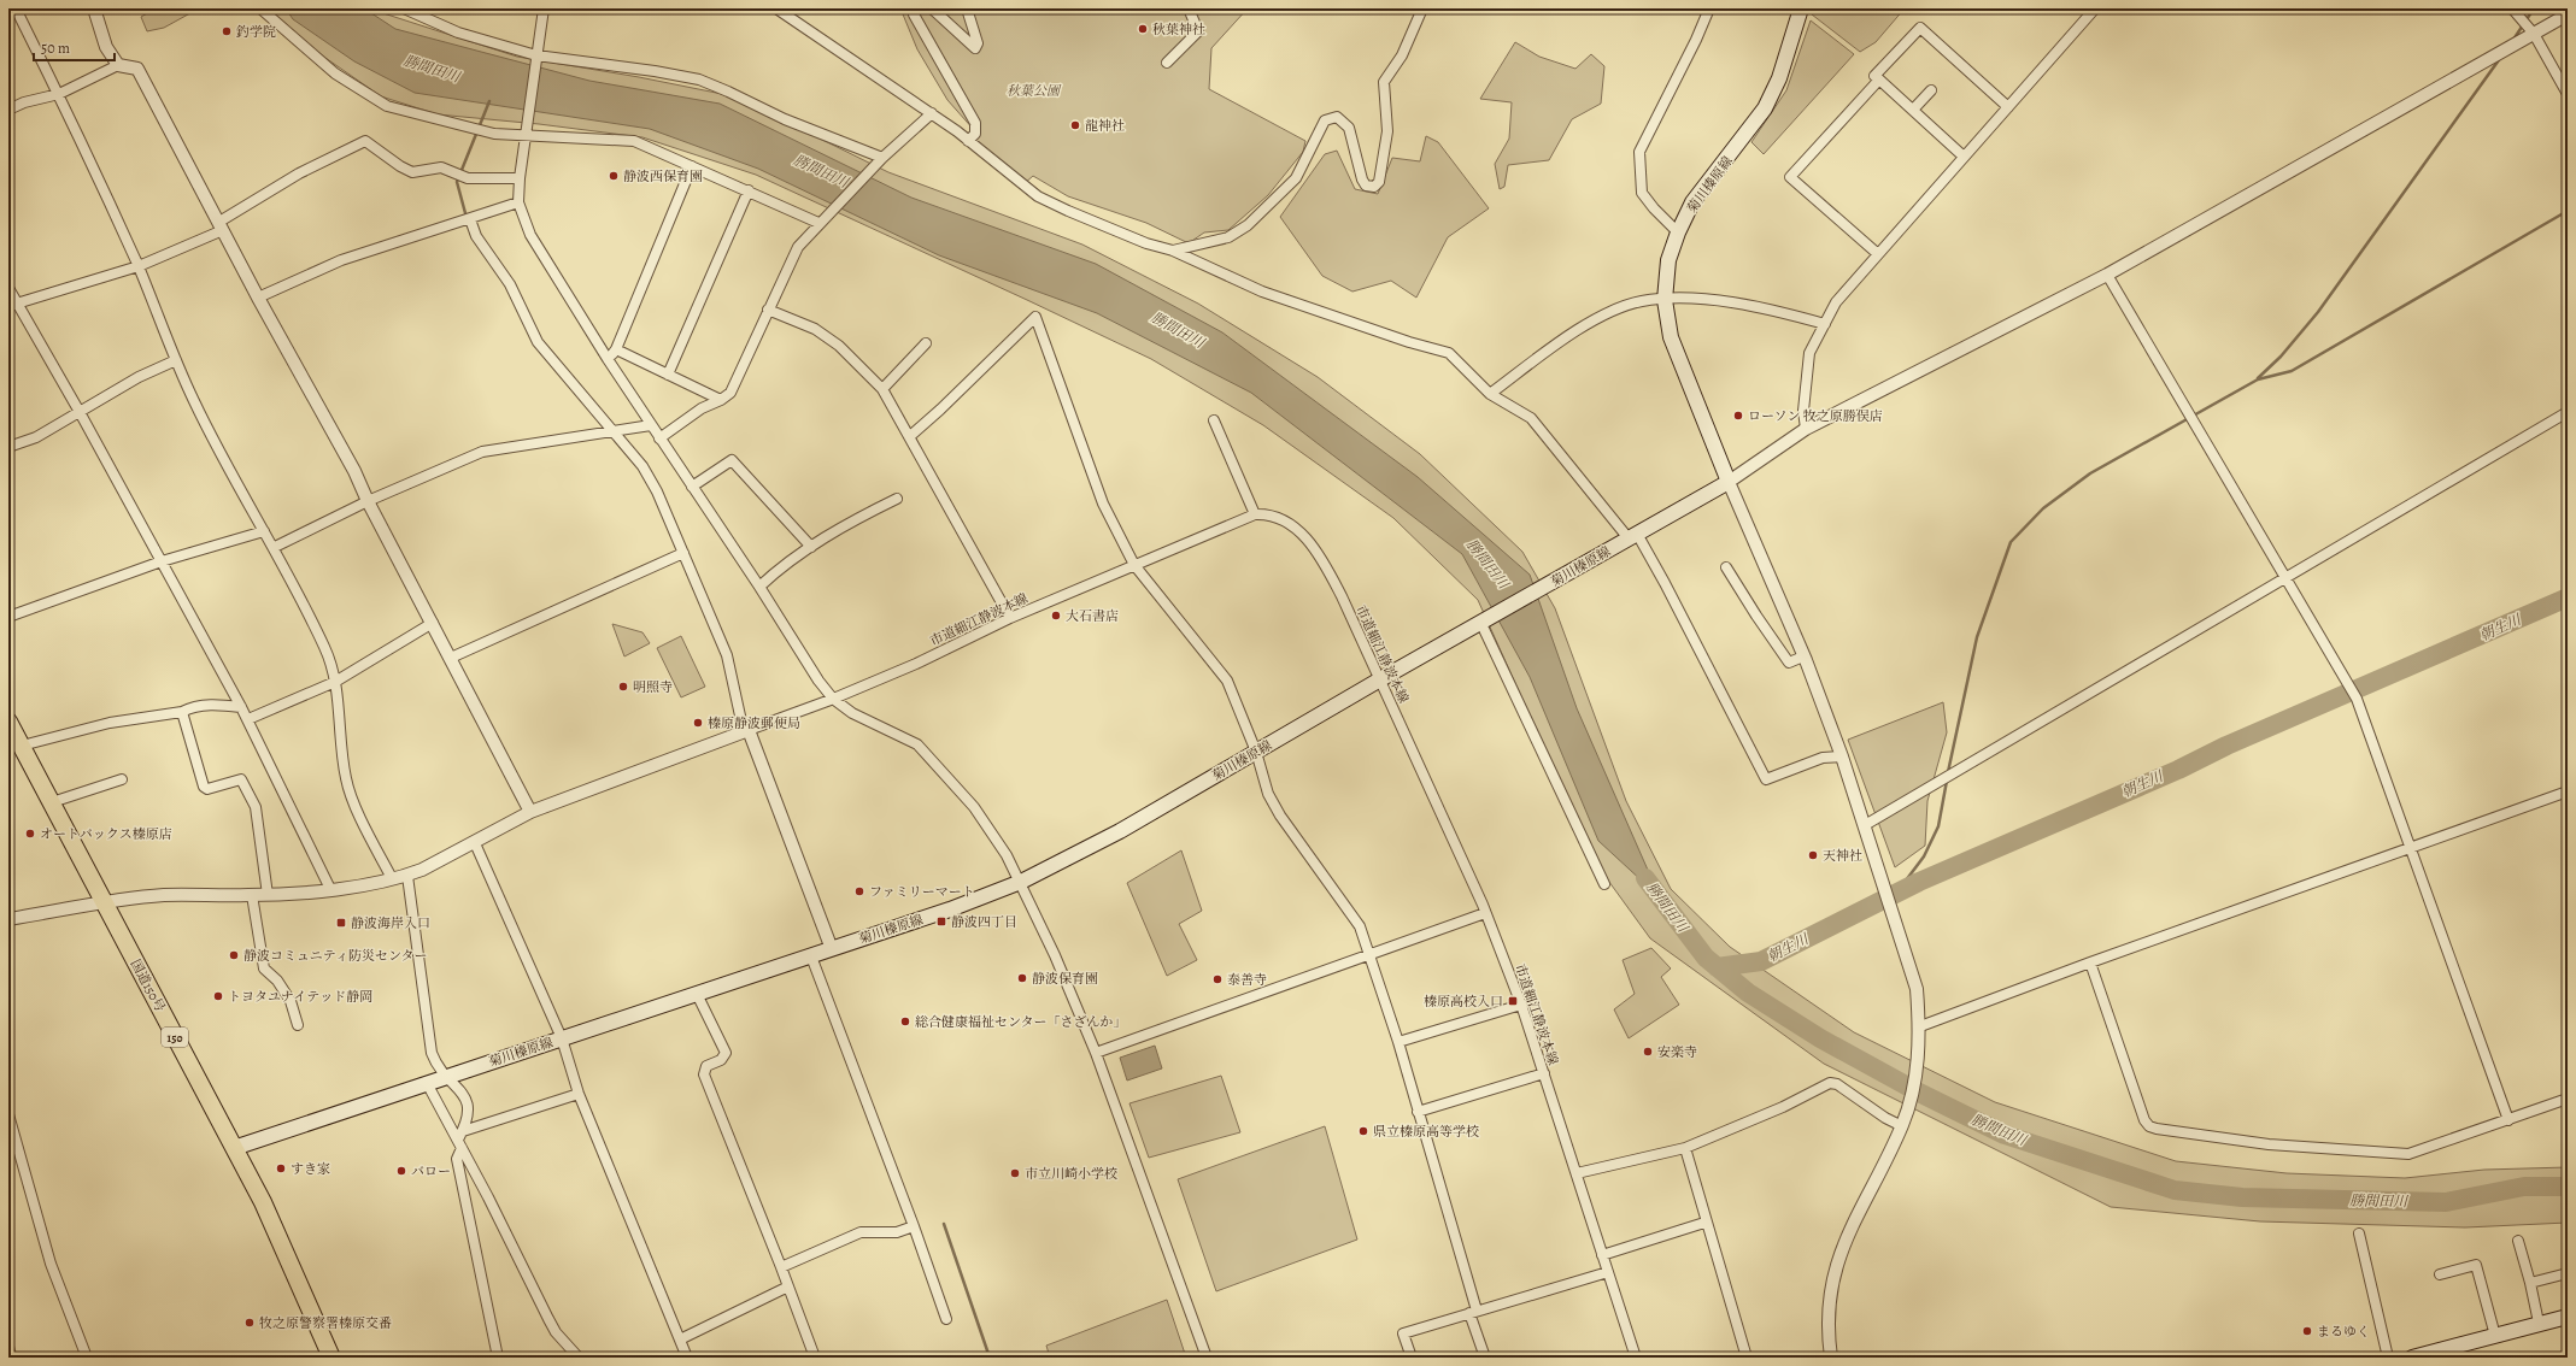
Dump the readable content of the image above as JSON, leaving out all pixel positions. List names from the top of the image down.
{
  "streets": {
    "highway": ["国道150号", "150"],
    "main road": ["菊川榛原線"],
    "street": ["市道細江静波本線"]
  },
  "crossings": [
    ["菊川榛原線", "市道細江静波本線"],
    ["菊川榛原線", "国道150号"]
  ],
  "water": ["勝間田川", "朝生川"],
  "parks": ["秋葉公園"],
  "places": {
    "other": [
      "秋葉神社",
      "釣学院",
      "龍神社",
      "静波西保育園",
      "ローソン 牧之原勝俣店",
      "大石書店",
      "明照寺",
      "榛原静波郵便局",
      "オートバックス榛原店",
      "天神社",
      "ファミリーマート",
      "静波コミュニティ防災センター",
      "静波保育園",
      "泰善寺",
      "トヨタユナイテッド静岡",
      "総合健康福祉センター「さざんか」",
      "安楽寺",
      "県立榛原高等学校",
      "すき家",
      "バロー",
      "市立川崎小学校",
      "牧之原警察署榛原交番",
      "まるゆく"
    ],
    "transit": ["静波四丁目", "静波海岸入口", "榛原高校入口"]
  },
  "scale_bar": "50 m"
}
